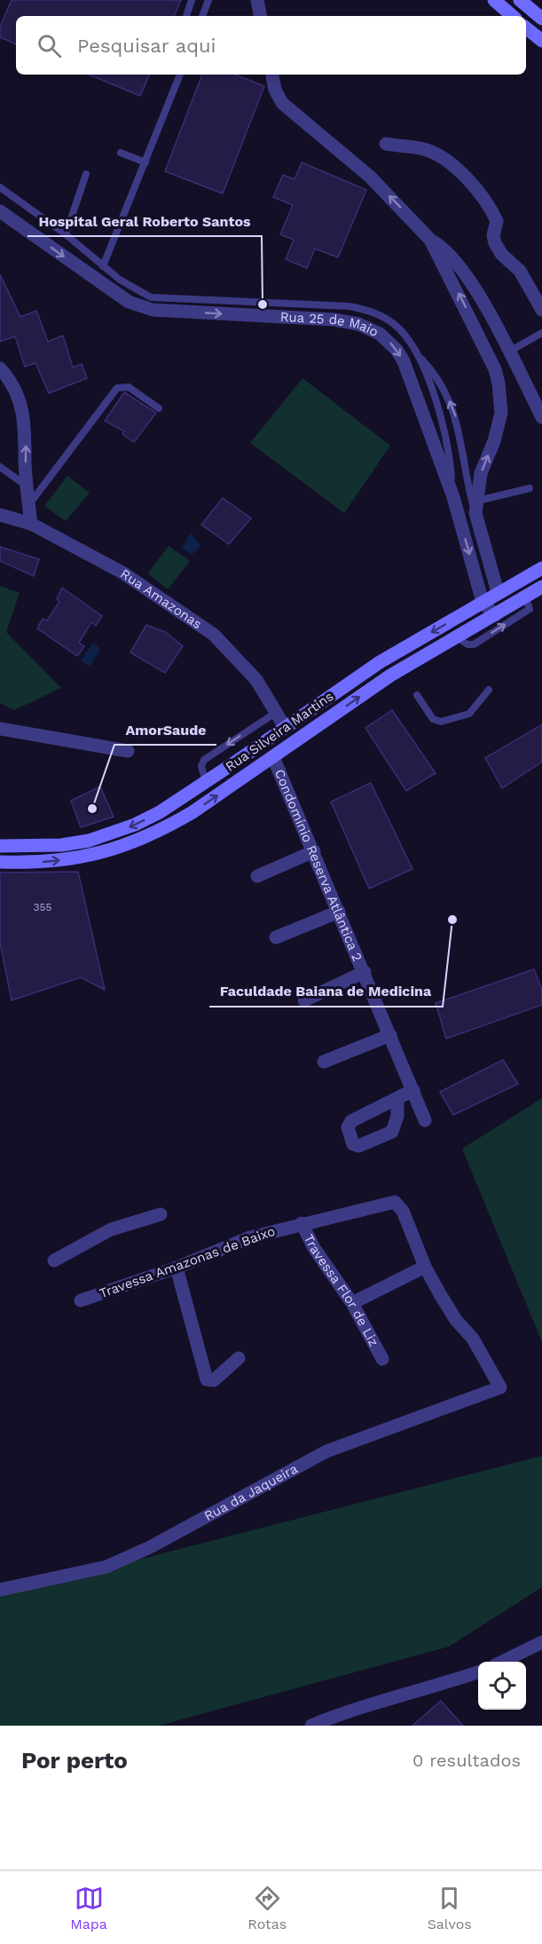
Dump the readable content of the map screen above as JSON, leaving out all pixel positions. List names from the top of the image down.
{
  "streets": {
    "main road": ["Rua Silveira Martins"],
    "street": [
      "Rua 25 de Maio",
      "Rua Amazonas",
      "Condomínio Reserva Atlântica 2",
      "Travessa Amazonas de Baixo",
      "Travessa Flor de Liz",
      "Rua da Jaqueira"
    ]
  },
  "crossings": [
    ["Rua 25 de Maio", "Rua Silveira Martins"],
    ["Rua Amazonas", "Rua Silveira Martins"],
    ["Rua Silveira Martins", "Condomínio Reserva Atlântica 2"],
    ["Travessa Amazonas de Baixo", "Travessa Flor de Liz"],
    ["Travessa Amazonas de Baixo", "Rua da Jaqueira"]
  ],
  "one_way": ["Rua 25 de Maio"],
  "places": ["Hospital Geral Roberto Santos", "AmorSaude", "Faculdade Baiana de Medicina"],
  "house_numbers": ["355"],
  "page": {
    "search": "Pesquisar aqui",
    "heading": ["Por perto", "0 resultados"],
    "nav": ["Mapa", "Rotas", "Salvos"]
  }
}
